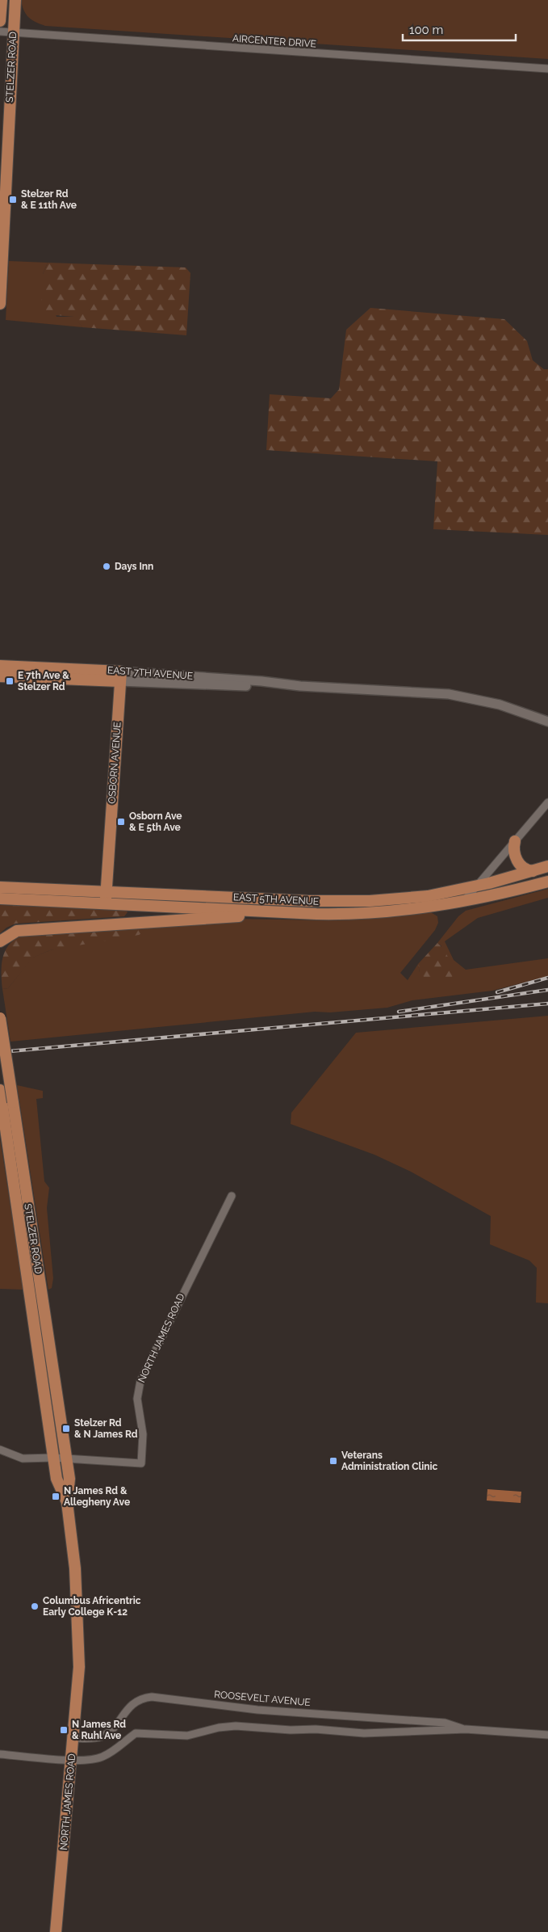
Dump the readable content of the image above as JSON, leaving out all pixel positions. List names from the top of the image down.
{
  "streets": {
    "main road": [
      "STELZER ROAD",
      "EAST 7TH AVENUE",
      "OSBORN AVENUE",
      "EAST 5TH AVENUE",
      "NORTH JAMES ROAD"
    ],
    "street": ["AIRCENTER DRIVE", "ROOSEVELT AVENUE"]
  },
  "crossings": [
    ["AIRCENTER DRIVE", "STELZER ROAD"],
    ["STELZER ROAD", "NORTH JAMES ROAD"],
    ["EAST 7TH AVENUE", "OSBORN AVENUE"],
    ["OSBORN AVENUE", "EAST 5TH AVENUE"],
    ["NORTH JAMES ROAD", "ROOSEVELT AVENUE"]
  ],
  "places": {
    "transit": [
      "Stelzer Rd & E 11th Ave",
      "E 7th Ave & Stelzer Rd",
      "Osborn Ave & E 5th Ave",
      "Stelzer Rd & N James Rd",
      "Veterans Administration Clinic",
      "N James Rd & Allegheny Ave",
      "N James Rd & Ruhl Ave"
    ],
    "other": ["Days Inn", "Columbus Africentric Early College K-12"]
  },
  "scale_bar": "100 m"
}
